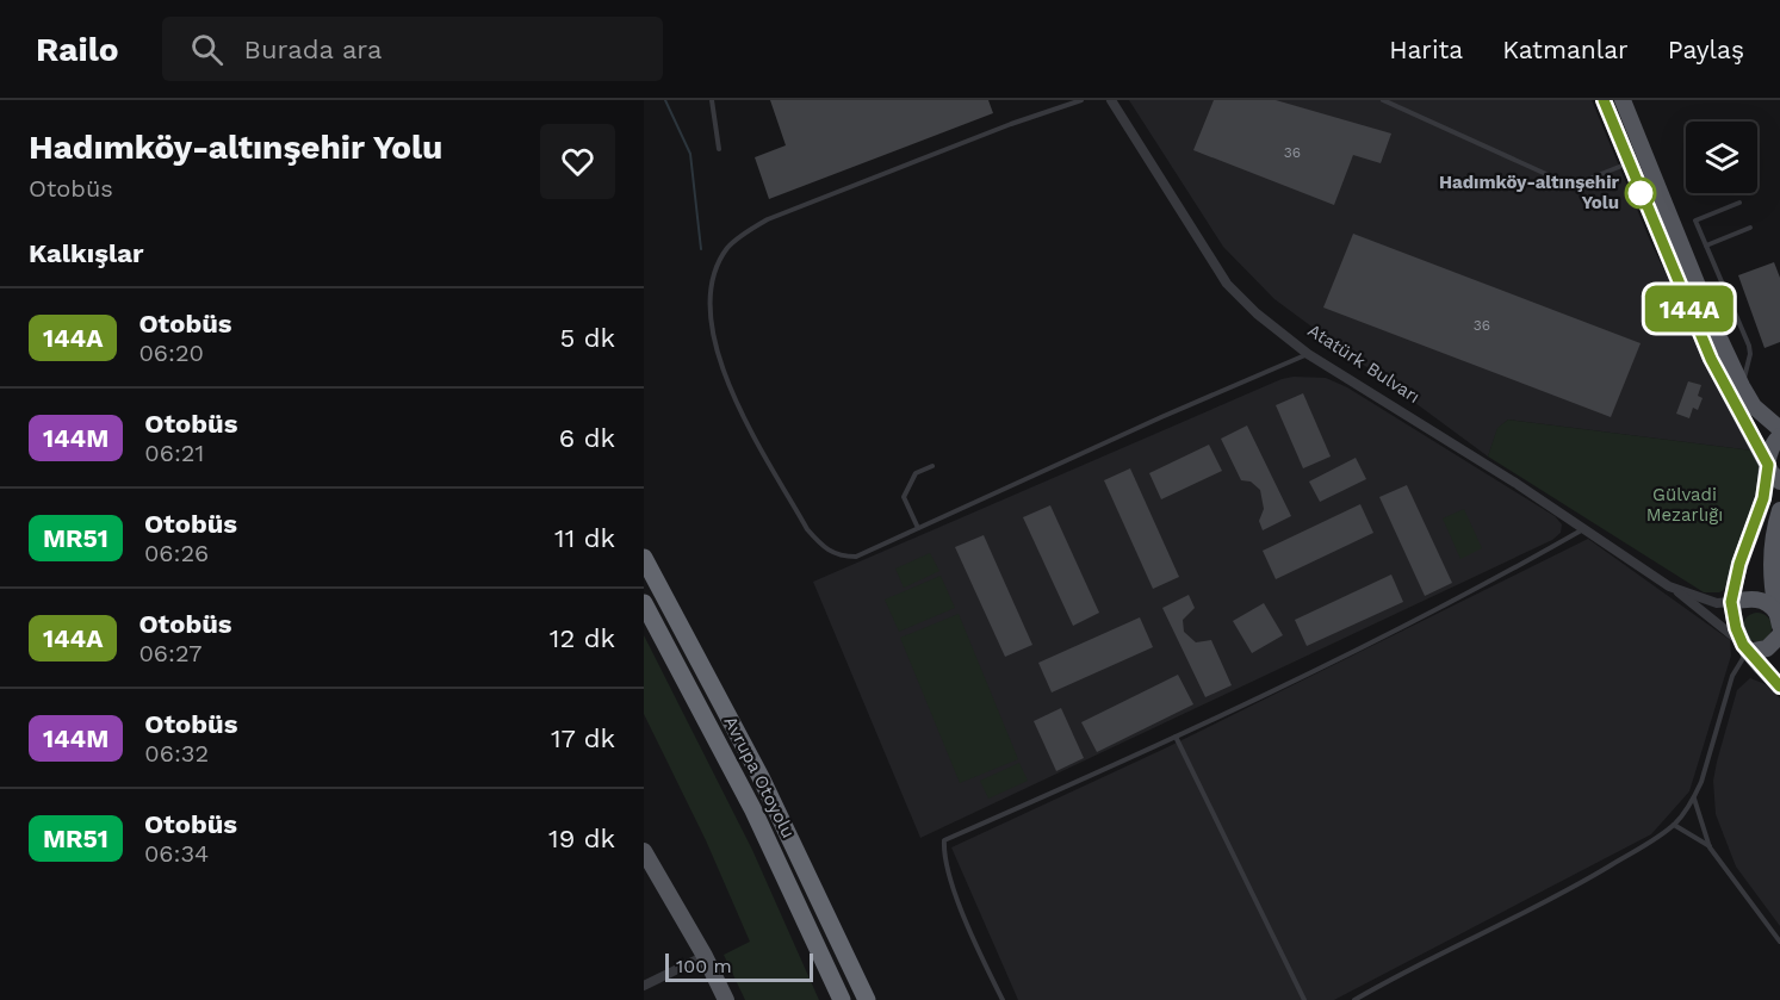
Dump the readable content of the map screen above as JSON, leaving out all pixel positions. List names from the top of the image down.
{
  "streets": {
    "highway": ["Avrupa Otoyolu"],
    "main road": ["Atatürk Bulvarı"]
  },
  "parks": ["Gülvadi Mezarlığı"],
  "places": ["Hadımköy-altınşehir Yolu"],
  "lines": ["bus line 144A"],
  "house_numbers": ["36", "36"],
  "scale_bar": "100 m",
  "page": {
    "header": "Railo",
    "search": "Burada ara",
    "nav": ["Harita", "Katmanlar", "Paylaş"],
    "heading": [
      ["Hadımköy-altınşehir Yolu", "Otobüs"],
      "Kalkışlar"
    ],
    "on_map": "144A",
    "list": [
      {
        "mark": "144A",
        "name": "Otobüs",
        "note": "06:20",
        "value": "5 dk"
      },
      {
        "mark": "144M",
        "name": "Otobüs",
        "note": "06:21",
        "value": "6 dk"
      },
      {
        "mark": "MR51",
        "name": "Otobüs",
        "note": "06:26",
        "value": "11 dk"
      },
      {
        "mark": "144A",
        "name": "Otobüs",
        "note": "06:27",
        "value": "12 dk"
      },
      {
        "mark": "144M",
        "name": "Otobüs",
        "note": "06:32",
        "value": "17 dk"
      },
      {
        "mark": "MR51",
        "name": "Otobüs",
        "note": "06:34",
        "value": "19 dk"
      }
    ],
    "scale": "100 m"
  }
}
